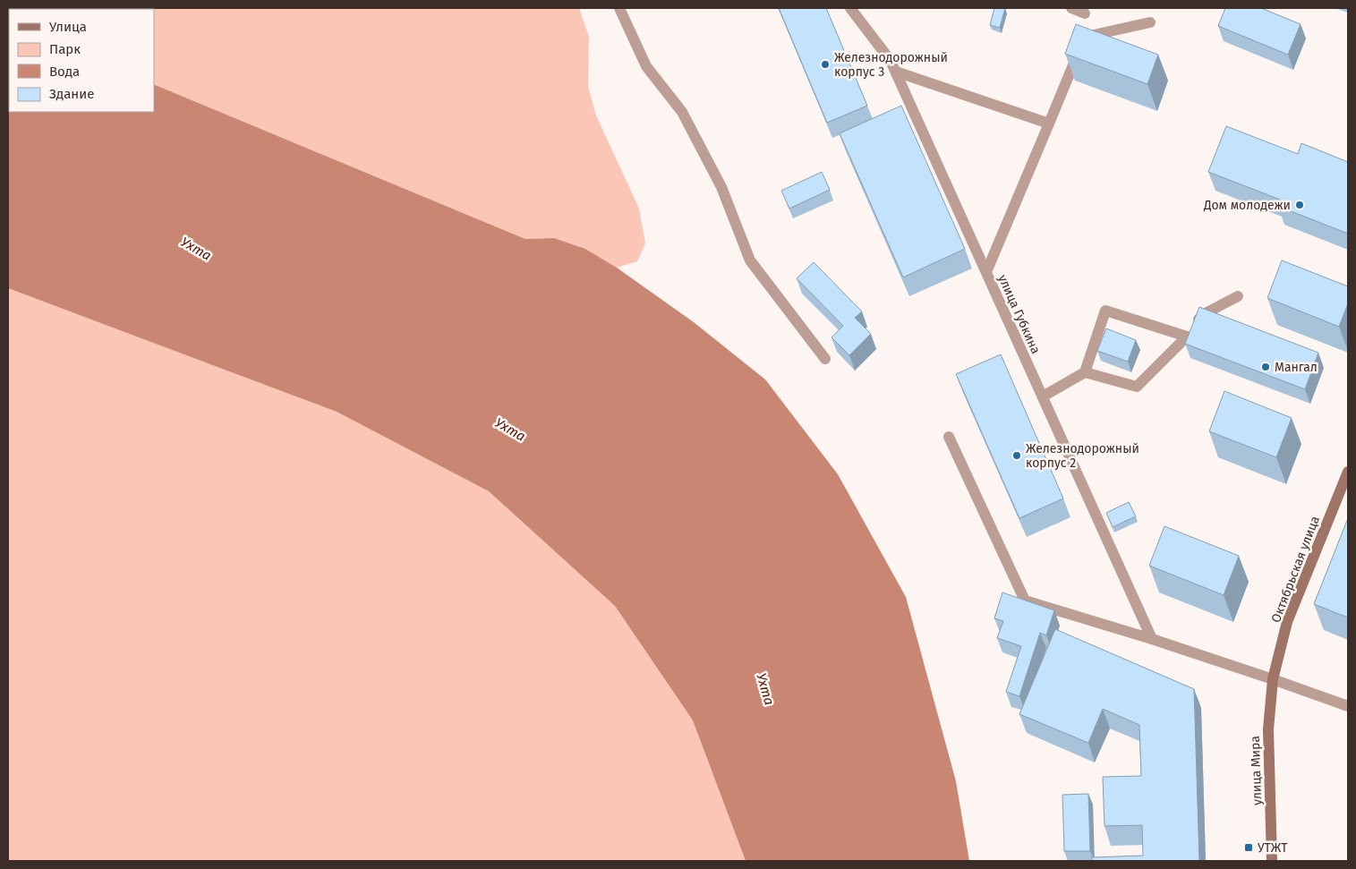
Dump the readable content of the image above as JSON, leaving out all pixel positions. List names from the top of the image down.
{
  "streets": {
    "main road": ["Октябрьская улица", "улица Мира"],
    "street": ["улица Губкина"]
  },
  "crossings": [
    ["Октябрьская улица", "улица Мира"]
  ],
  "water": ["Ухта"],
  "places": {
    "other": [
      "Железнодорожный корпус 3",
      "Дом молодежи",
      "Мангал",
      "Железнодорожный корпус 2"
    ],
    "transit": ["УТЖТ"]
  },
  "legend": [
    "Улица",
    "Парк",
    "Вода",
    "Здание"
  ]
}
